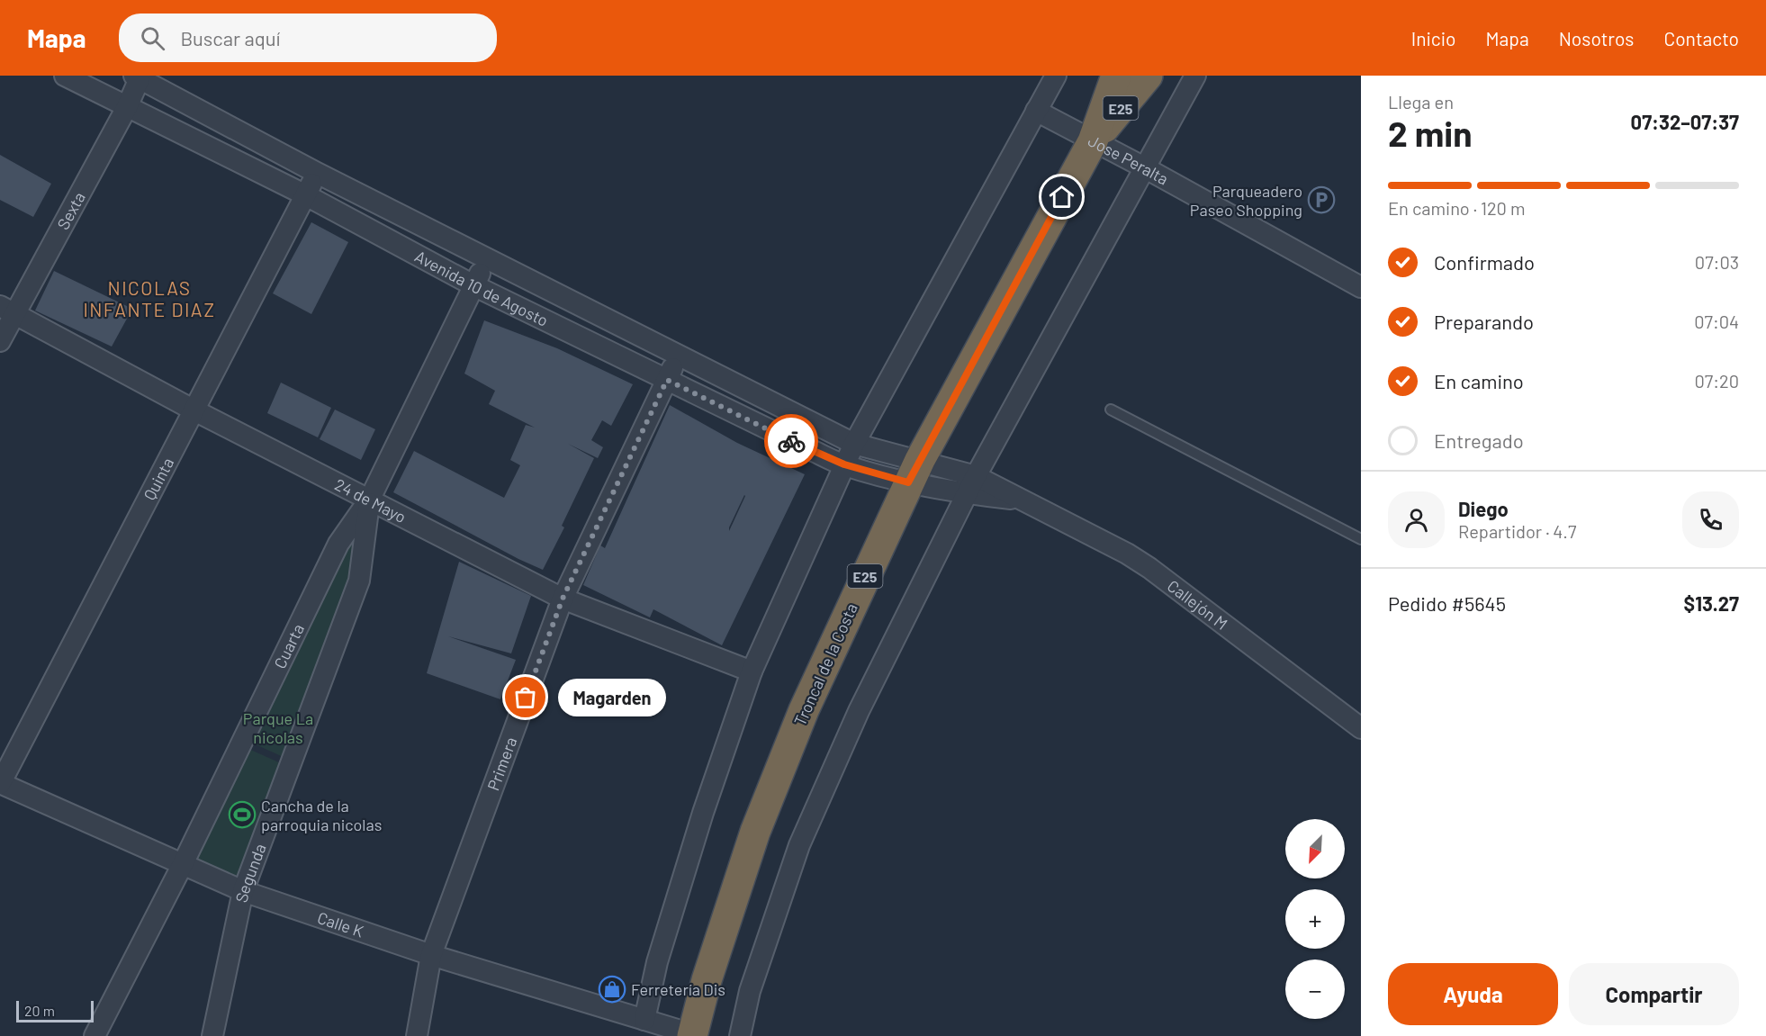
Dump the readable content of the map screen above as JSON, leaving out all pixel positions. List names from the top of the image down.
{
  "streets": {
    "highway": ["E25", "Troncal de la Costa"],
    "street": [
      "Jose Peralta",
      "Sexta",
      "Avenida 10 de Agosto",
      "Quinta",
      "24 de Mayo",
      "Callejón M",
      "Cuarta",
      "Primera",
      "Segunda",
      "Calle K"
    ]
  },
  "crossings": [
    ["Jose Peralta", "Troncal de la Costa"],
    ["Sexta", "Avenida 10 de Agosto"],
    ["Sexta", "24 de Mayo"],
    ["Avenida 10 de Agosto", "Quinta"],
    ["Avenida 10 de Agosto", "Callejón M"],
    ["Avenida 10 de Agosto", "Cuarta"],
    ["Avenida 10 de Agosto", "Troncal de la Costa"],
    ["Avenida 10 de Agosto", "Primera"],
    ["Quinta", "24 de Mayo"],
    ["Quinta", "Calle K"],
    ["24 de Mayo", "Cuarta"],
    ["24 de Mayo", "Primera"],
    ["24 de Mayo", "Segunda"],
    ["Callejón M", "Troncal de la Costa"],
    ["Cuarta", "Segunda"],
    ["Cuarta", "Calle K"],
    ["Troncal de la Costa", "Calle K"],
    ["Primera", "Calle K"],
    ["Segunda", "Calle K"]
  ],
  "districts": ["NICOLAS INFANTE DIAZ"],
  "parks": ["Parque La nicolas"],
  "places": {
    "parking": ["Parqueadero Paseo Shopping"],
    "other": ["Magarden"],
    "sports": ["Cancha de la parroquia nicolas"],
    "shop": ["Ferretería Dis"]
  },
  "scale_bar": "20 m",
  "north": "bottom left",
  "page": {
    "header": "Mapa",
    "search": "Buscar aquí",
    "nav": [
      "Inicio",
      "Mapa",
      "Nosotros",
      "Contacto"
    ],
    "heading": ["2 min", "Llega en", "07:32–07:37"],
    "panel": [
      "Diego",
      "Repartidor · 4.7",
      "Pedido #5645",
      "$13.27"
    ],
    "bar": "En camino · 120 m",
    "list": [
      ["Confirmado", "07:03"],
      ["Preparando", "07:04"],
      ["En camino", "07:20"],
      "Entregado"
    ],
    "bubble": "Magarden",
    "map_buttons": ["+", "−"],
    "buttons": ["Ayuda", "Compartir"],
    "scale": "20 m"
  }
}
